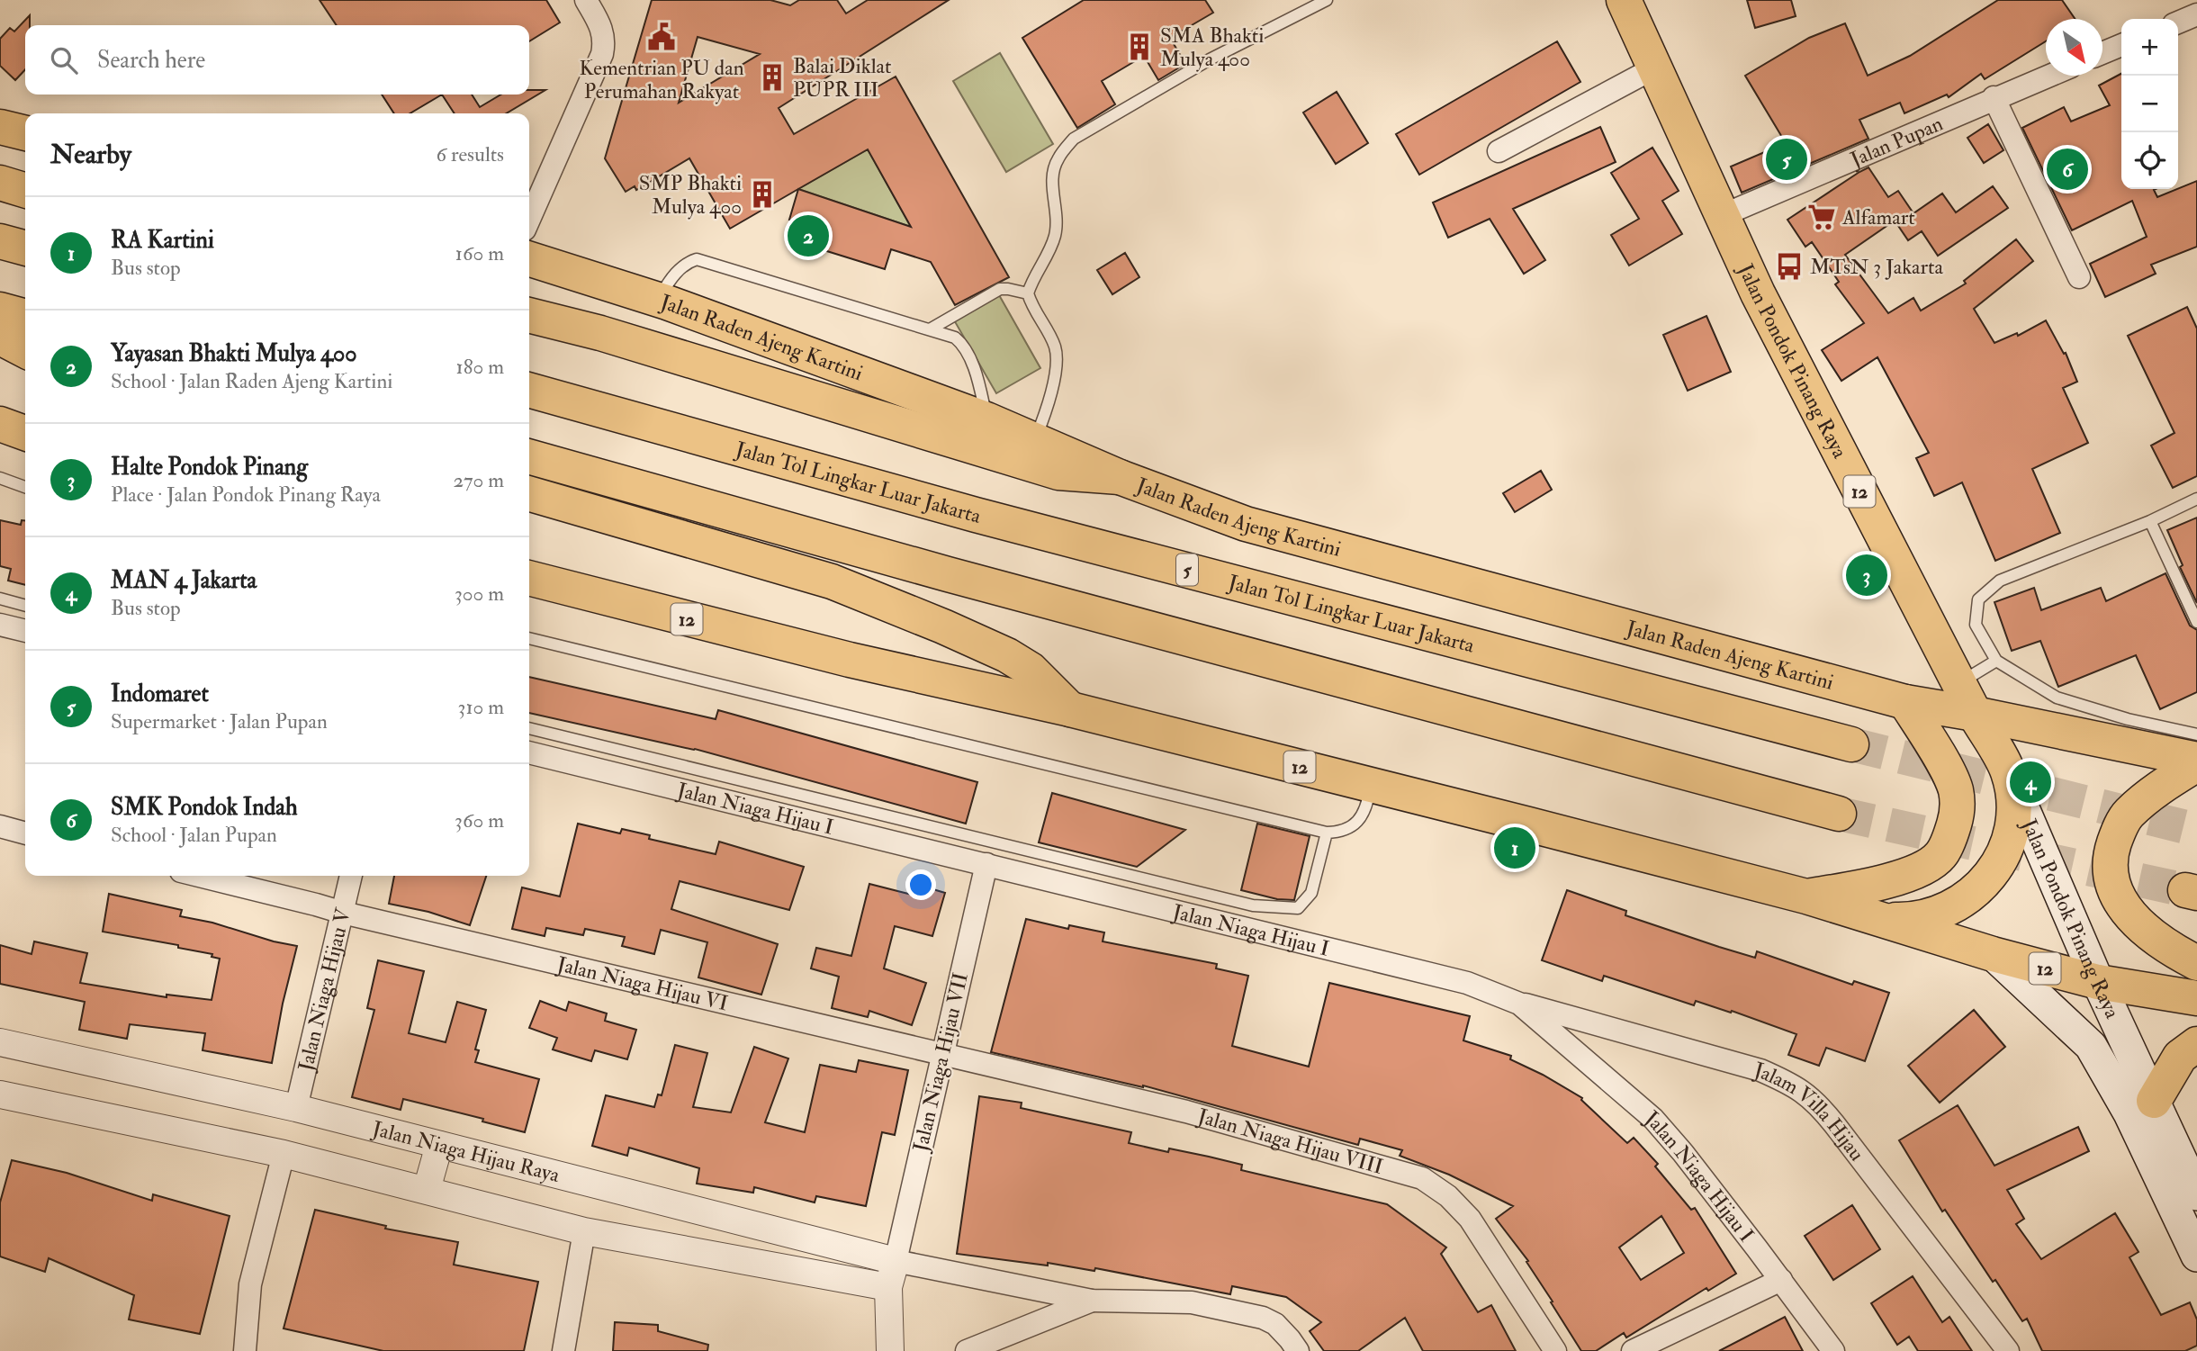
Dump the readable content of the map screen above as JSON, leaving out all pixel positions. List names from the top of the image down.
{
  "streets": {
    "highway": [
      "Jalan Raden Ajeng Kartini",
      "Jalan Pondok Pinang Raya",
      "Jalan Tol Lingkar Luar Jakarta",
      "12",
      "5"
    ],
    "street": [
      "Jalan Pupan",
      "Jalan Niaga Hijau I",
      "Jalan Niaga Hijau VI",
      "Jalan Niaga Hijau V",
      "Jalan Niaga Hijau VII",
      "Jalam Villa Hijau",
      "Jalan Niaga Hijau VIII",
      "Jalan Niaga Hijau Raya"
    ]
  },
  "crossings": [
    ["Jalan Pupan", "Jalan Pondok Pinang Raya"],
    ["Jalan Raden Ajeng Kartini", "Jalan Pondok Pinang Raya"],
    ["Jalan Pondok Pinang Raya", "12"],
    ["Jalan Niaga Hijau I", "Jalan Niaga Hijau VII"],
    ["Jalan Niaga Hijau I", "Jalam Villa Hijau"],
    ["Jalan Niaga Hijau VI", "Jalan Niaga Hijau V"],
    ["Jalan Niaga Hijau VI", "Jalan Niaga Hijau VII"],
    ["Jalan Niaga Hijau VI", "Jalan Niaga Hijau VIII"],
    ["Jalan Niaga Hijau V", "Jalan Niaga Hijau Raya"],
    ["Jalan Niaga Hijau VII", "Jalan Niaga Hijau VIII"],
    ["Jalan Niaga Hijau VII", "Jalan Niaga Hijau Raya"]
  ],
  "places": {
    "public building": ["Kementrian PU dan Perumahan Rakyat"],
    "building": ["SMA Bhakti Mulya 400", "Balai Diklat PUPR III", "SMP Bhakti Mulya 400"],
    "supermarket": ["Alfamart"],
    "bus stop": ["MTsN 3 Jakarta"]
  },
  "north": "bottom right",
  "page": {
    "map_buttons": ["+", "−"],
    "search": "Search here",
    "heading": ["Nearby", "6 results"],
    "pins": [
      "5",
      "6",
      "2",
      "3",
      "4",
      "1"
    ],
    "list": [
      {
        "mark": "1",
        "name": "RA Kartini",
        "note": "Bus stop",
        "value": "160 m"
      },
      {
        "mark": "2",
        "name": "Yayasan Bhakti Mulya 400",
        "note": "School · Jalan Raden Ajeng Kartini",
        "value": "180 m"
      },
      {
        "mark": "3",
        "name": "Halte Pondok Pinang",
        "note": "Place · Jalan Pondok Pinang Raya",
        "value": "270 m"
      },
      {
        "mark": "4",
        "name": "MAN 4 Jakarta",
        "note": "Bus stop",
        "value": "300 m"
      },
      {
        "mark": "5",
        "name": "Indomaret",
        "note": "Supermarket · Jalan Pupan",
        "value": "310 m"
      },
      {
        "mark": "6",
        "name": "SMK Pondok Indah",
        "note": "School · Jalan Pupan",
        "value": "360 m"
      }
    ]
  }
}
